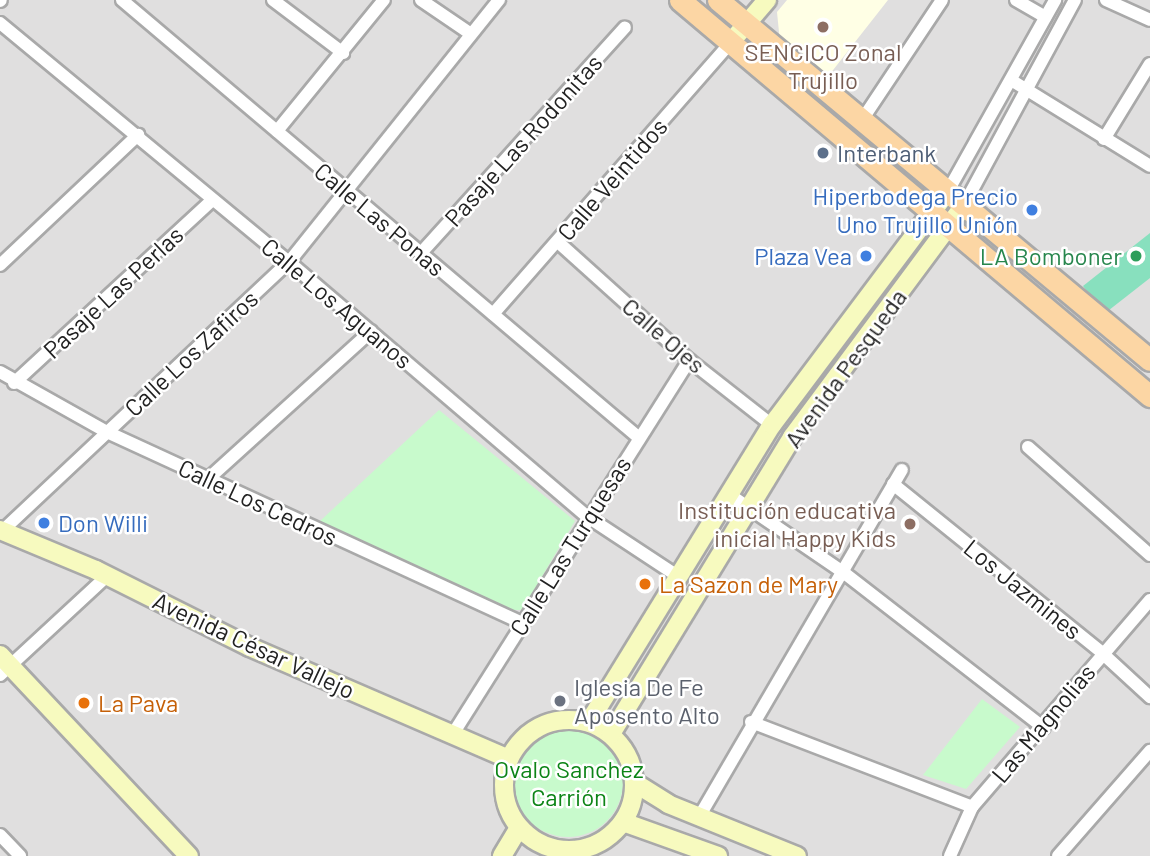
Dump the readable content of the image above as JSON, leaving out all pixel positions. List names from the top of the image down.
{
  "streets": {
    "main road": ["Avenida Pesqueda", "Avenida César Vallejo"],
    "street": [
      "Pasaje Las Rodonitas",
      "Calle Veintidos",
      "Calle Las Ponas",
      "Pasaje Las Perlas",
      "Calle Los Aguanos",
      "Calle Ojes",
      "Calle Los Zafiros",
      "Calle Los Cedros",
      "Calle Las Turquesas",
      "Los Jazmines",
      "Las Magnolias"
    ]
  },
  "crossings": [
    ["Pasaje Las Rodonitas", "Calle Las Ponas"],
    ["Calle Veintidos", "Calle Las Ponas"],
    ["Calle Veintidos", "Calle Ojes"],
    ["Calle Las Ponas", "Calle Los Zafiros"],
    ["Calle Las Ponas", "Calle Las Turquesas"],
    ["Pasaje Las Perlas", "Calle Los Aguanos"],
    ["Pasaje Las Perlas", "Calle Los Cedros"],
    ["Calle Los Aguanos", "Calle Los Zafiros"],
    ["Calle Los Aguanos", "Avenida Pesqueda"],
    ["Calle Los Aguanos", "Calle Las Turquesas"],
    ["Calle Ojes", "Avenida Pesqueda"],
    ["Calle Ojes", "Calle Las Turquesas"],
    ["Calle Los Zafiros", "Calle Los Cedros"],
    ["Calle Los Zafiros", "Avenida César Vallejo"],
    ["Avenida Pesqueda", "Avenida César Vallejo"],
    ["Calle Los Cedros", "Calle Las Turquesas"],
    ["Calle Las Turquesas", "Avenida César Vallejo"],
    ["Los Jazmines", "Las Magnolias"]
  ],
  "parks": ["Ovalo Sanchez Carrión"],
  "places": [
    "SENCICO Zonal Trujillo",
    "Interbank",
    "Hiperbodega Precio Uno Trujillo Unión",
    "Plaza Vea",
    "LA Bomboner",
    "Don Willi",
    "Institución educativa inicial Happy Kids",
    "La Sazon de Mary",
    "Iglesia De Fe Aposento Alto",
    "La Pava"
  ]
}
